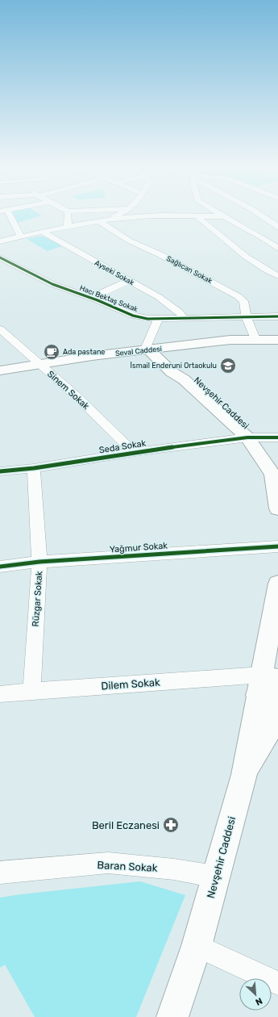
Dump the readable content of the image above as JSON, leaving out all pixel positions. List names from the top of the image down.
{
  "streets": {
    "main road": ["Seval Caddesi", "Nevşehir Caddesi"],
    "street": [
      "Sağlıcan Sokak",
      "Ayseki Sokak",
      "Hacı Bektaş Sokak",
      "Sinem Sokak",
      "Seda Sokak",
      "Yağmur Sokak",
      "Rüzgar Sokak",
      "Dilem Sokak",
      "Baran Sokak"
    ]
  },
  "crossings": [
    ["Sağlıcan Sokak", "Hacı Bektaş Sokak"],
    ["Sağlıcan Sokak", "Seval Caddesi"],
    ["Ayseki Sokak", "Hacı Bektaş Sokak"],
    ["Seval Caddesi", "Sinem Sokak"],
    ["Seval Caddesi", "Nevşehir Caddesi"],
    ["Sinem Sokak", "Seda Sokak"],
    ["Nevşehir Caddesi", "Seda Sokak"],
    ["Nevşehir Caddesi", "Dilem Sokak"],
    ["Nevşehir Caddesi", "Baran Sokak"],
    ["Seda Sokak", "Rüzgar Sokak"],
    ["Yağmur Sokak", "Rüzgar Sokak"],
    ["Rüzgar Sokak", "Dilem Sokak"]
  ],
  "places": {
    "cafe": ["Ada pastane"],
    "school or university": ["İsmail Enderuni Ortaokulu"],
    "pharmacy": ["Beril Eczanesi"]
  },
  "north": "bottom right"
}
